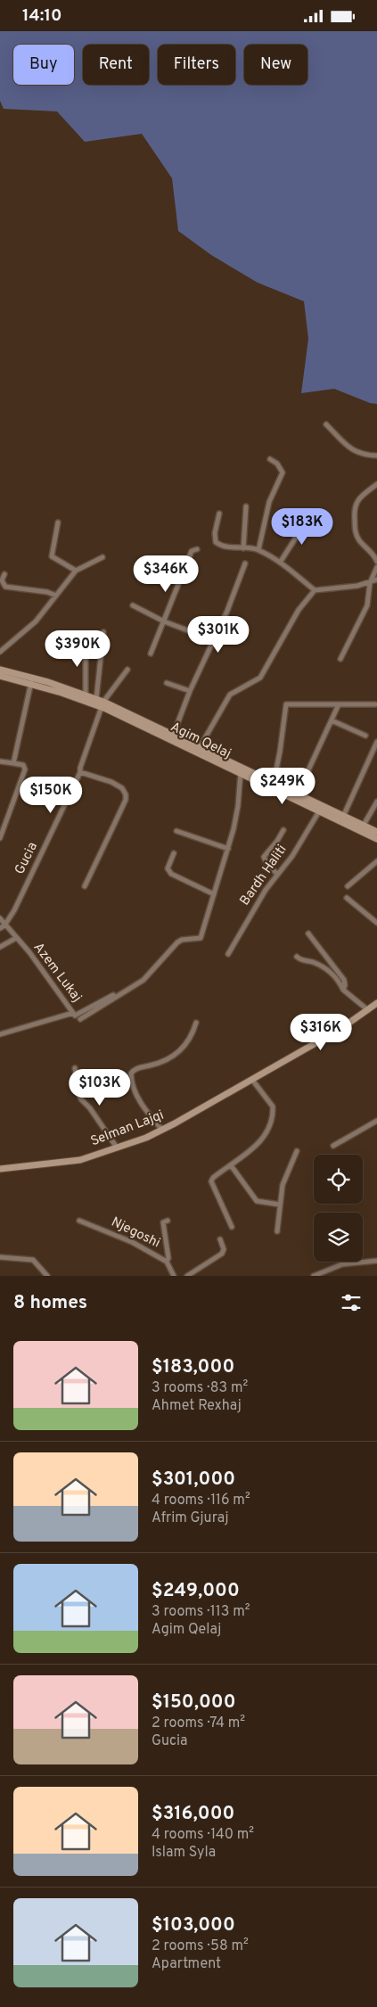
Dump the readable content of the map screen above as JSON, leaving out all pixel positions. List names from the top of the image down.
{
  "streets": {
    "main road": ["Agim Qelaj", "Selman Lajqi"],
    "street": [
      "Gucia",
      "Bardh Haliti",
      "Azem Lukaj",
      "Njegoshi"
    ]
  },
  "crossings": [
    ["Agim Qelaj", "Gucia"],
    ["Agim Qelaj", "Bardh Haliti"],
    ["Gucia", "Azem Lukaj"]
  ],
  "page": {
    "status": "14:10",
    "chip": [
      "Buy",
      "Rent",
      "Filters",
      "New"
    ],
    "price": [
      "$183K",
      "$346K",
      "$301K",
      "$390K",
      "$249K",
      "$150K",
      "$316K",
      "$103K"
    ],
    "heading": "8 homes",
    "list": [
      {
        "name": "$183,000",
        "note": "3 rooms · 83 m² · Ahmet Rexhaj"
      },
      {
        "name": "$301,000",
        "note": "4 rooms · 116 m² · Afrim Gjuraj"
      },
      {
        "name": "$249,000",
        "note": "3 rooms · 113 m² · Agim Qelaj"
      },
      {
        "name": "$150,000",
        "note": "2 rooms · 74 m² · Gucia"
      },
      {
        "name": "$316,000",
        "note": "4 rooms · 140 m² · Islam Syla"
      },
      {
        "name": "$103,000",
        "note": "2 rooms · 58 m² · Apartment"
      }
    ]
  }
}
